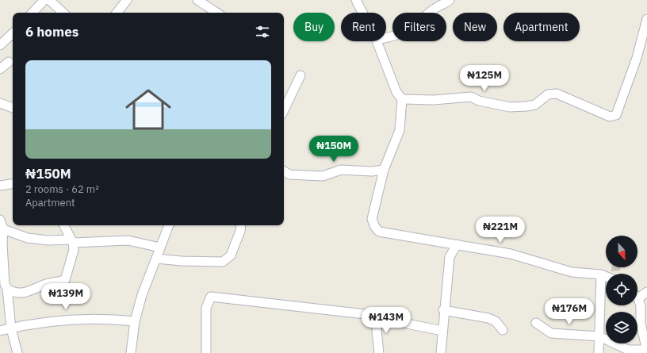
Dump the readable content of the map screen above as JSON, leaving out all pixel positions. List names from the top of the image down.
{
  "north": "bottom",
  "page": {
    "chip": [
      "Buy",
      "Rent",
      "Filters",
      "New",
      "Apartment"
    ],
    "heading": "6 homes",
    "list": [
      {
        "name": "₦150M",
        "note": "2 rooms · 62 m² · Apartment"
      }
    ],
    "price": [
      "₦125M",
      "₦150M",
      "₦221M",
      "₦139M",
      "₦176M",
      "₦143M"
    ]
  }
}
